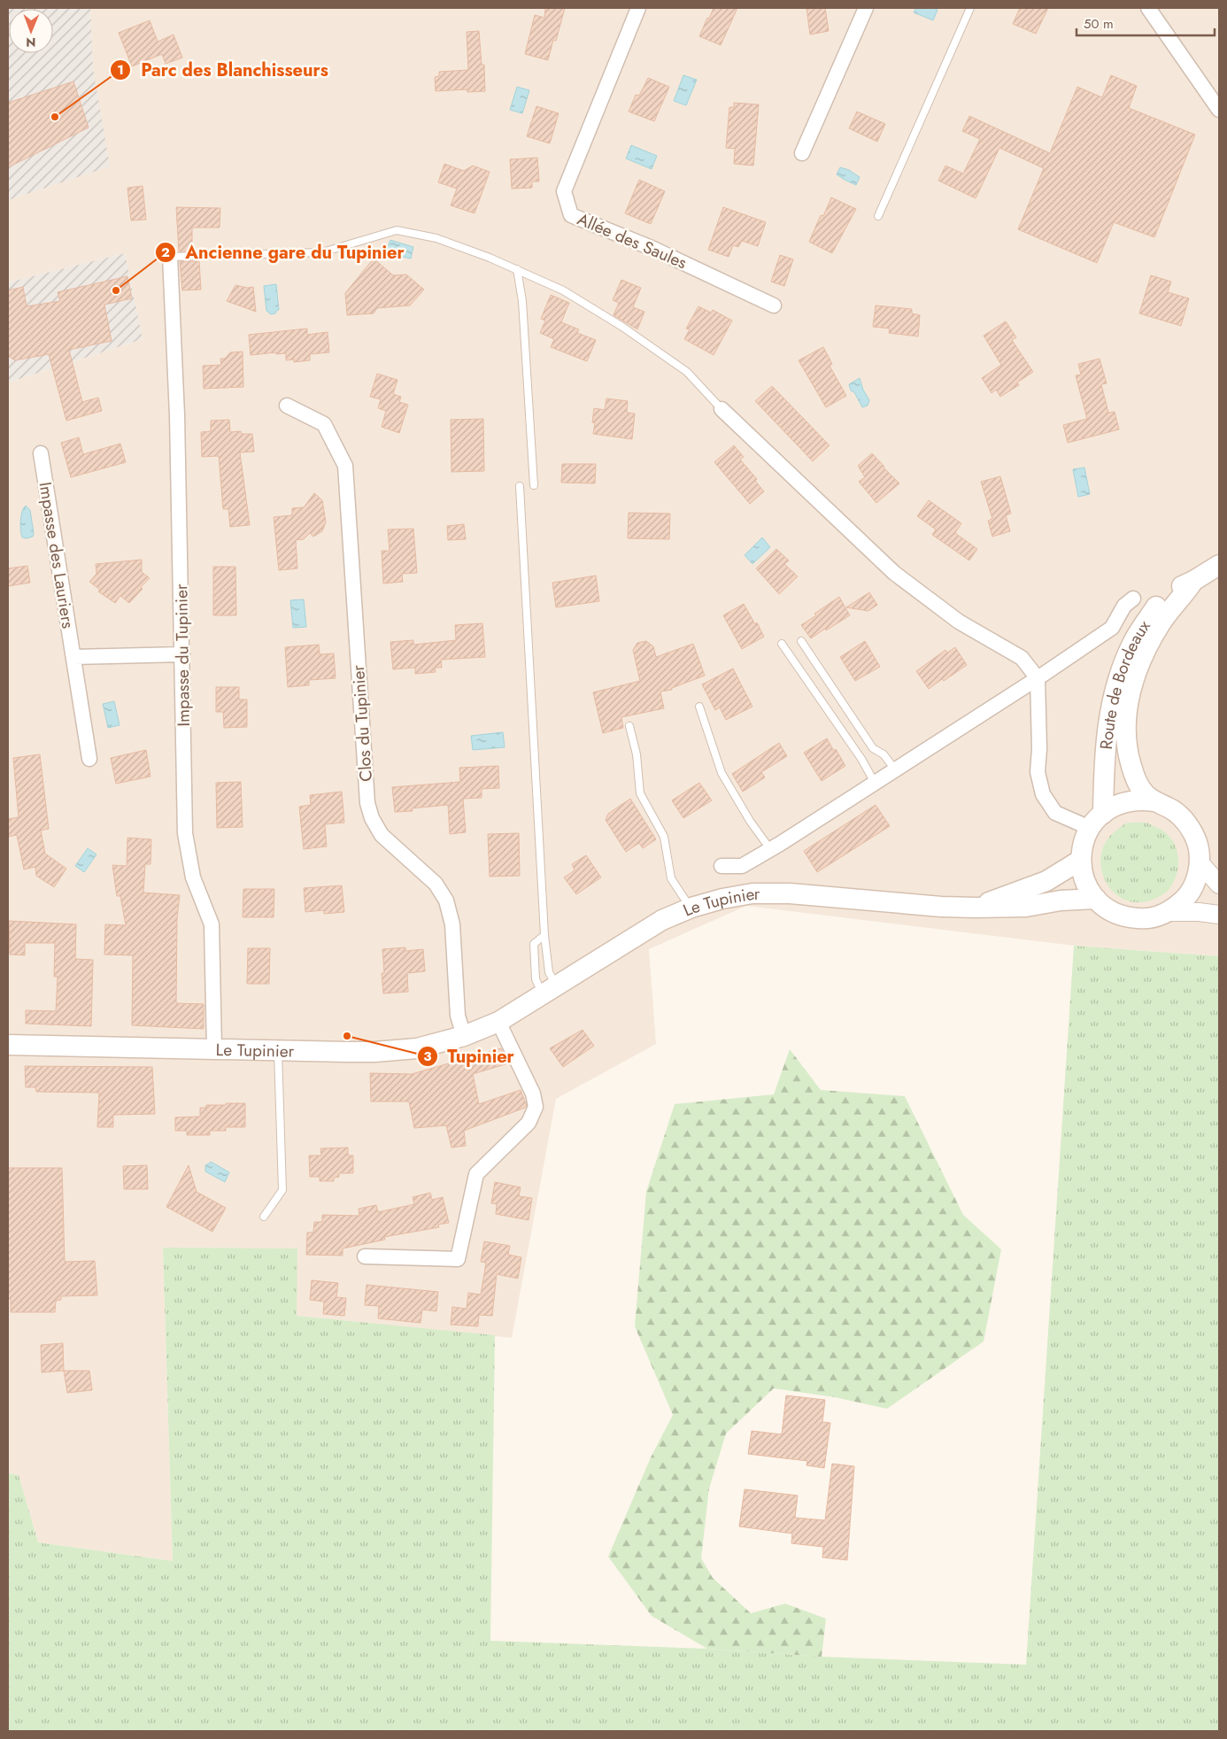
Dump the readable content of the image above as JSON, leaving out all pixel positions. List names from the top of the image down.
{
  "streets": {
    "main road": ["Route de Bordeaux", "Le Tupinier"],
    "street": [
      "Allée des Saules",
      "Impasse des Lauriers",
      "Impasse du Tupinier",
      "Clos du Tupinier"
    ]
  },
  "crossings": [
    ["Impasse du Tupinier", "Le Tupinier"],
    ["Route de Bordeaux", "Le Tupinier"],
    ["Clos du Tupinier", "Le Tupinier"]
  ],
  "places": ["Parc des Blanchisseurs", "Ancienne gare du Tupinier", "Tupinier"],
  "scale_bar": "50 m",
  "north": "bottom"
}
